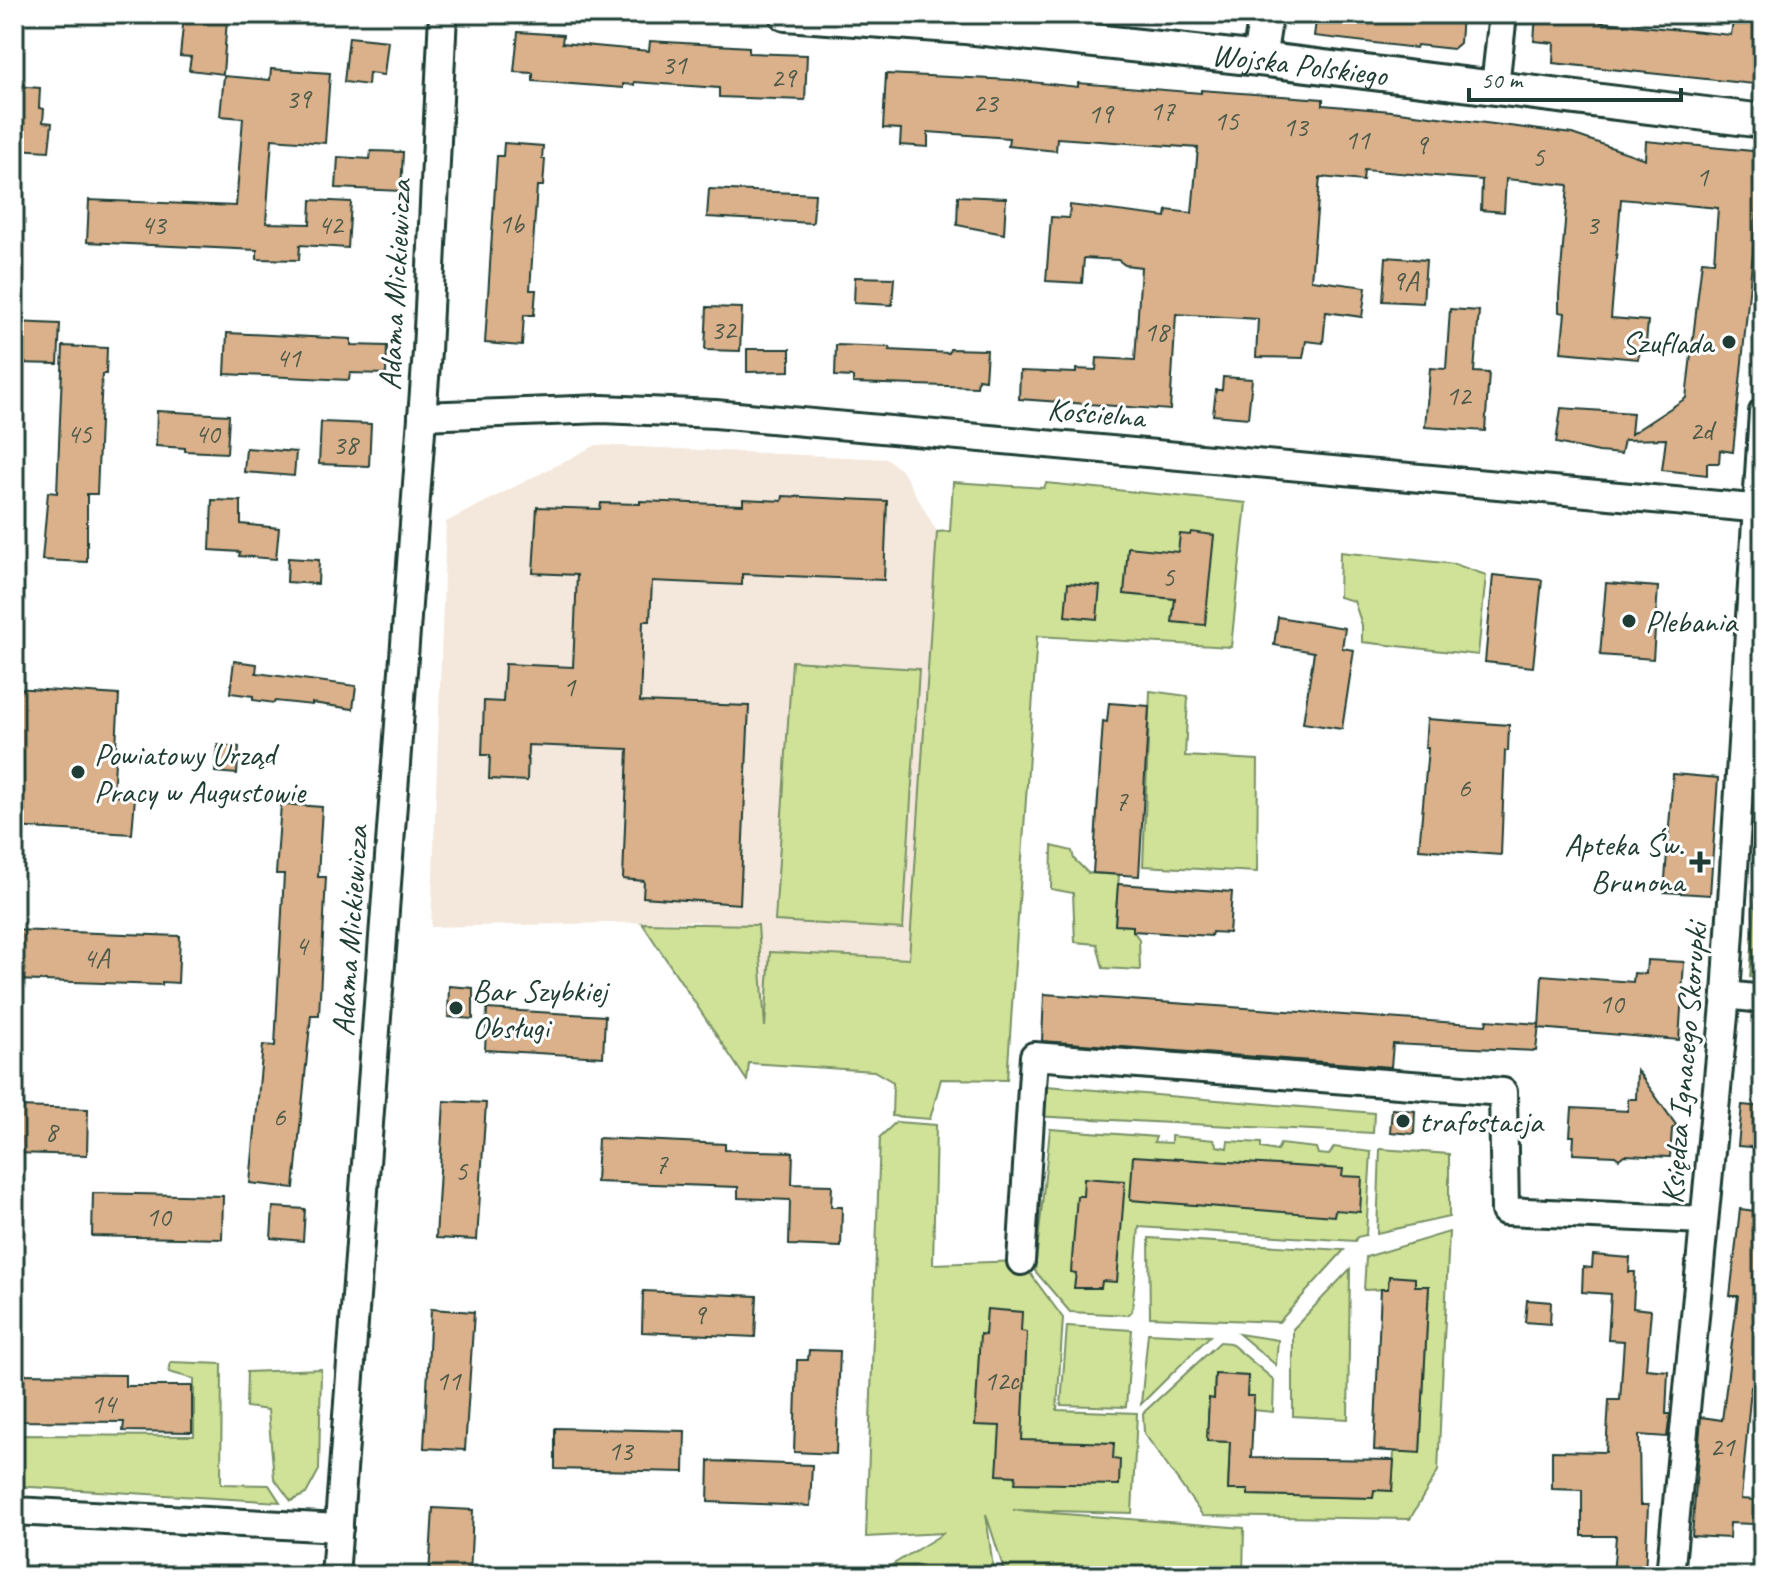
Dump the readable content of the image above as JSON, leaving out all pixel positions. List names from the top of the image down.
{
  "streets": {
    "street": [
      "Wojska Polskiego",
      "Adama Mickiewicza",
      "Kościelna",
      "Księdza Ignacego Skorupki"
    ]
  },
  "crossings": [
    ["Adama Mickiewicza", "Kościelna"],
    ["Kościelna", "Księdza Ignacego Skorupki"]
  ],
  "places": {
    "other": [
      "Szuflada",
      "Plebania",
      "Powiatowy Urząd Pracy w Augustowie",
      "Bar Szybkiej Obsługi",
      "trafostacja"
    ],
    "health": ["Apteka Św. Brunona"]
  },
  "house_numbers": [
    "31",
    "29",
    "39",
    "23",
    "17",
    "19",
    "15",
    "13",
    "11",
    "9",
    "5",
    "1",
    "1b",
    "43",
    "42",
    "3",
    "9A",
    "32",
    "18",
    "41",
    "12",
    "2d",
    "45",
    "40",
    "38",
    "5",
    "1",
    "6",
    "7",
    "4",
    "4A",
    "10",
    "6",
    "8",
    "7",
    "5",
    "10",
    "9",
    "11",
    "12c",
    "14",
    "21",
    "13"
  ],
  "scale_bar": "50 m"
}
